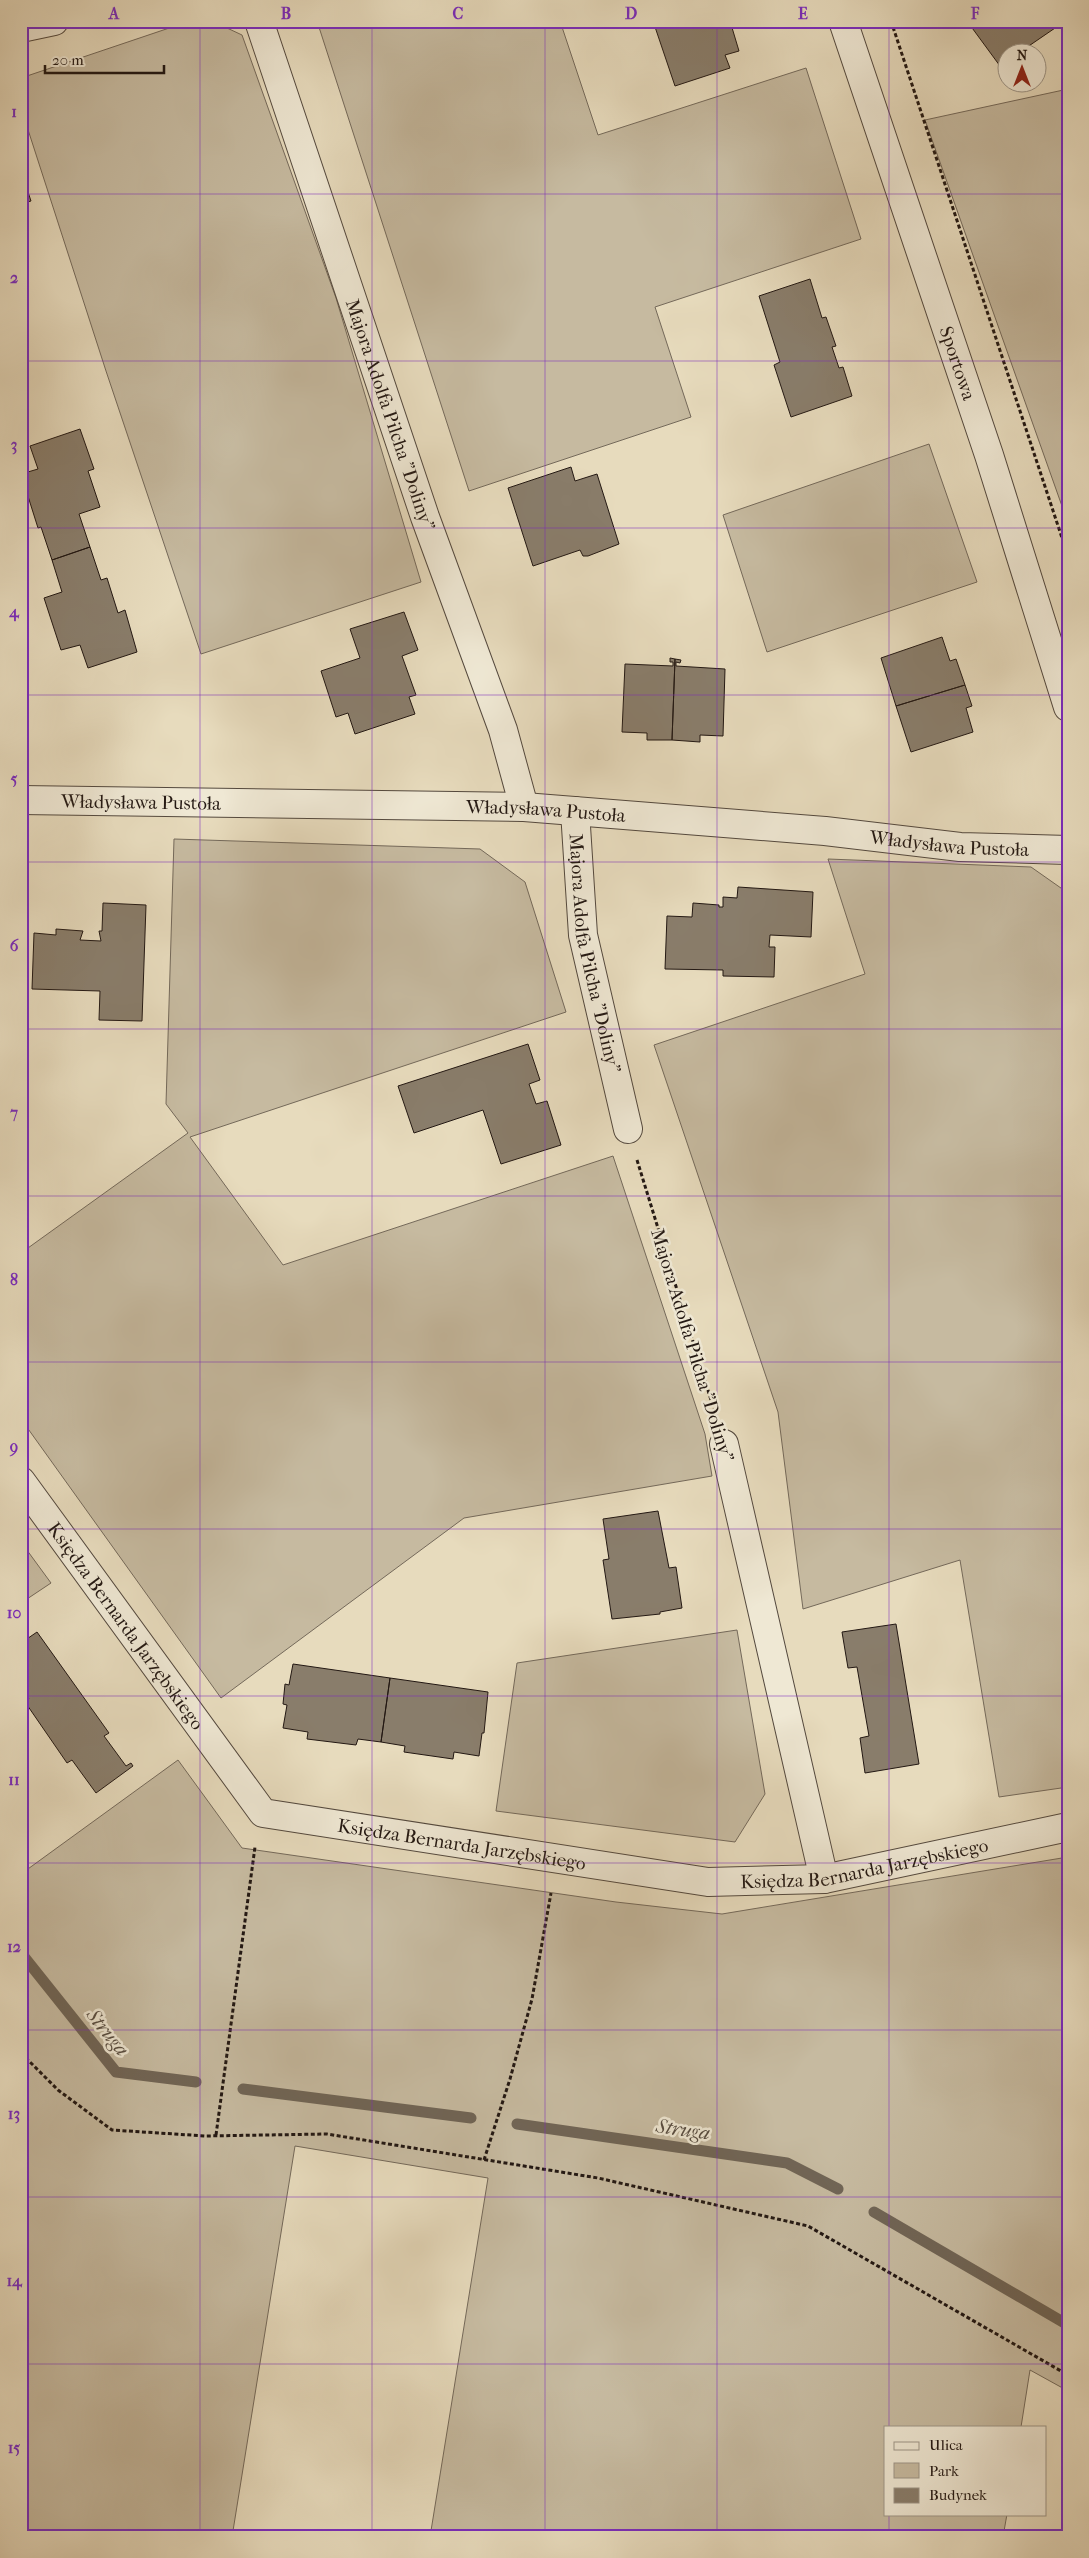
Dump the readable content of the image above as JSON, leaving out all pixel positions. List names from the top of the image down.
{
  "streets": {
    "street": [
      "Sportowa",
      "Majora Adolfa Pilcha \"Doliny\"",
      "Władysława Pustoła",
      "Księdza Bernarda Jarzębskiego"
    ]
  },
  "crossings": [
    ["Majora Adolfa Pilcha \"Doliny\"", "Władysława Pustoła"],
    ["Majora Adolfa Pilcha \"Doliny\"", "Księdza Bernarda Jarzębskiego"]
  ],
  "water": ["Struga"],
  "legend": ["Ulica", "Park", "Budynek"],
  "scale_bar": "20 m",
  "north": "top",
  "grid": {
    "columns": [
      "A",
      "B",
      "C",
      "D",
      "E",
      "F"
    ],
    "rows": [
      "1",
      "2",
      "3",
      "4",
      "5",
      "6",
      "7",
      "8",
      "9",
      "10",
      "11",
      "12",
      "13",
      "14",
      "15"
    ]
  }
}
